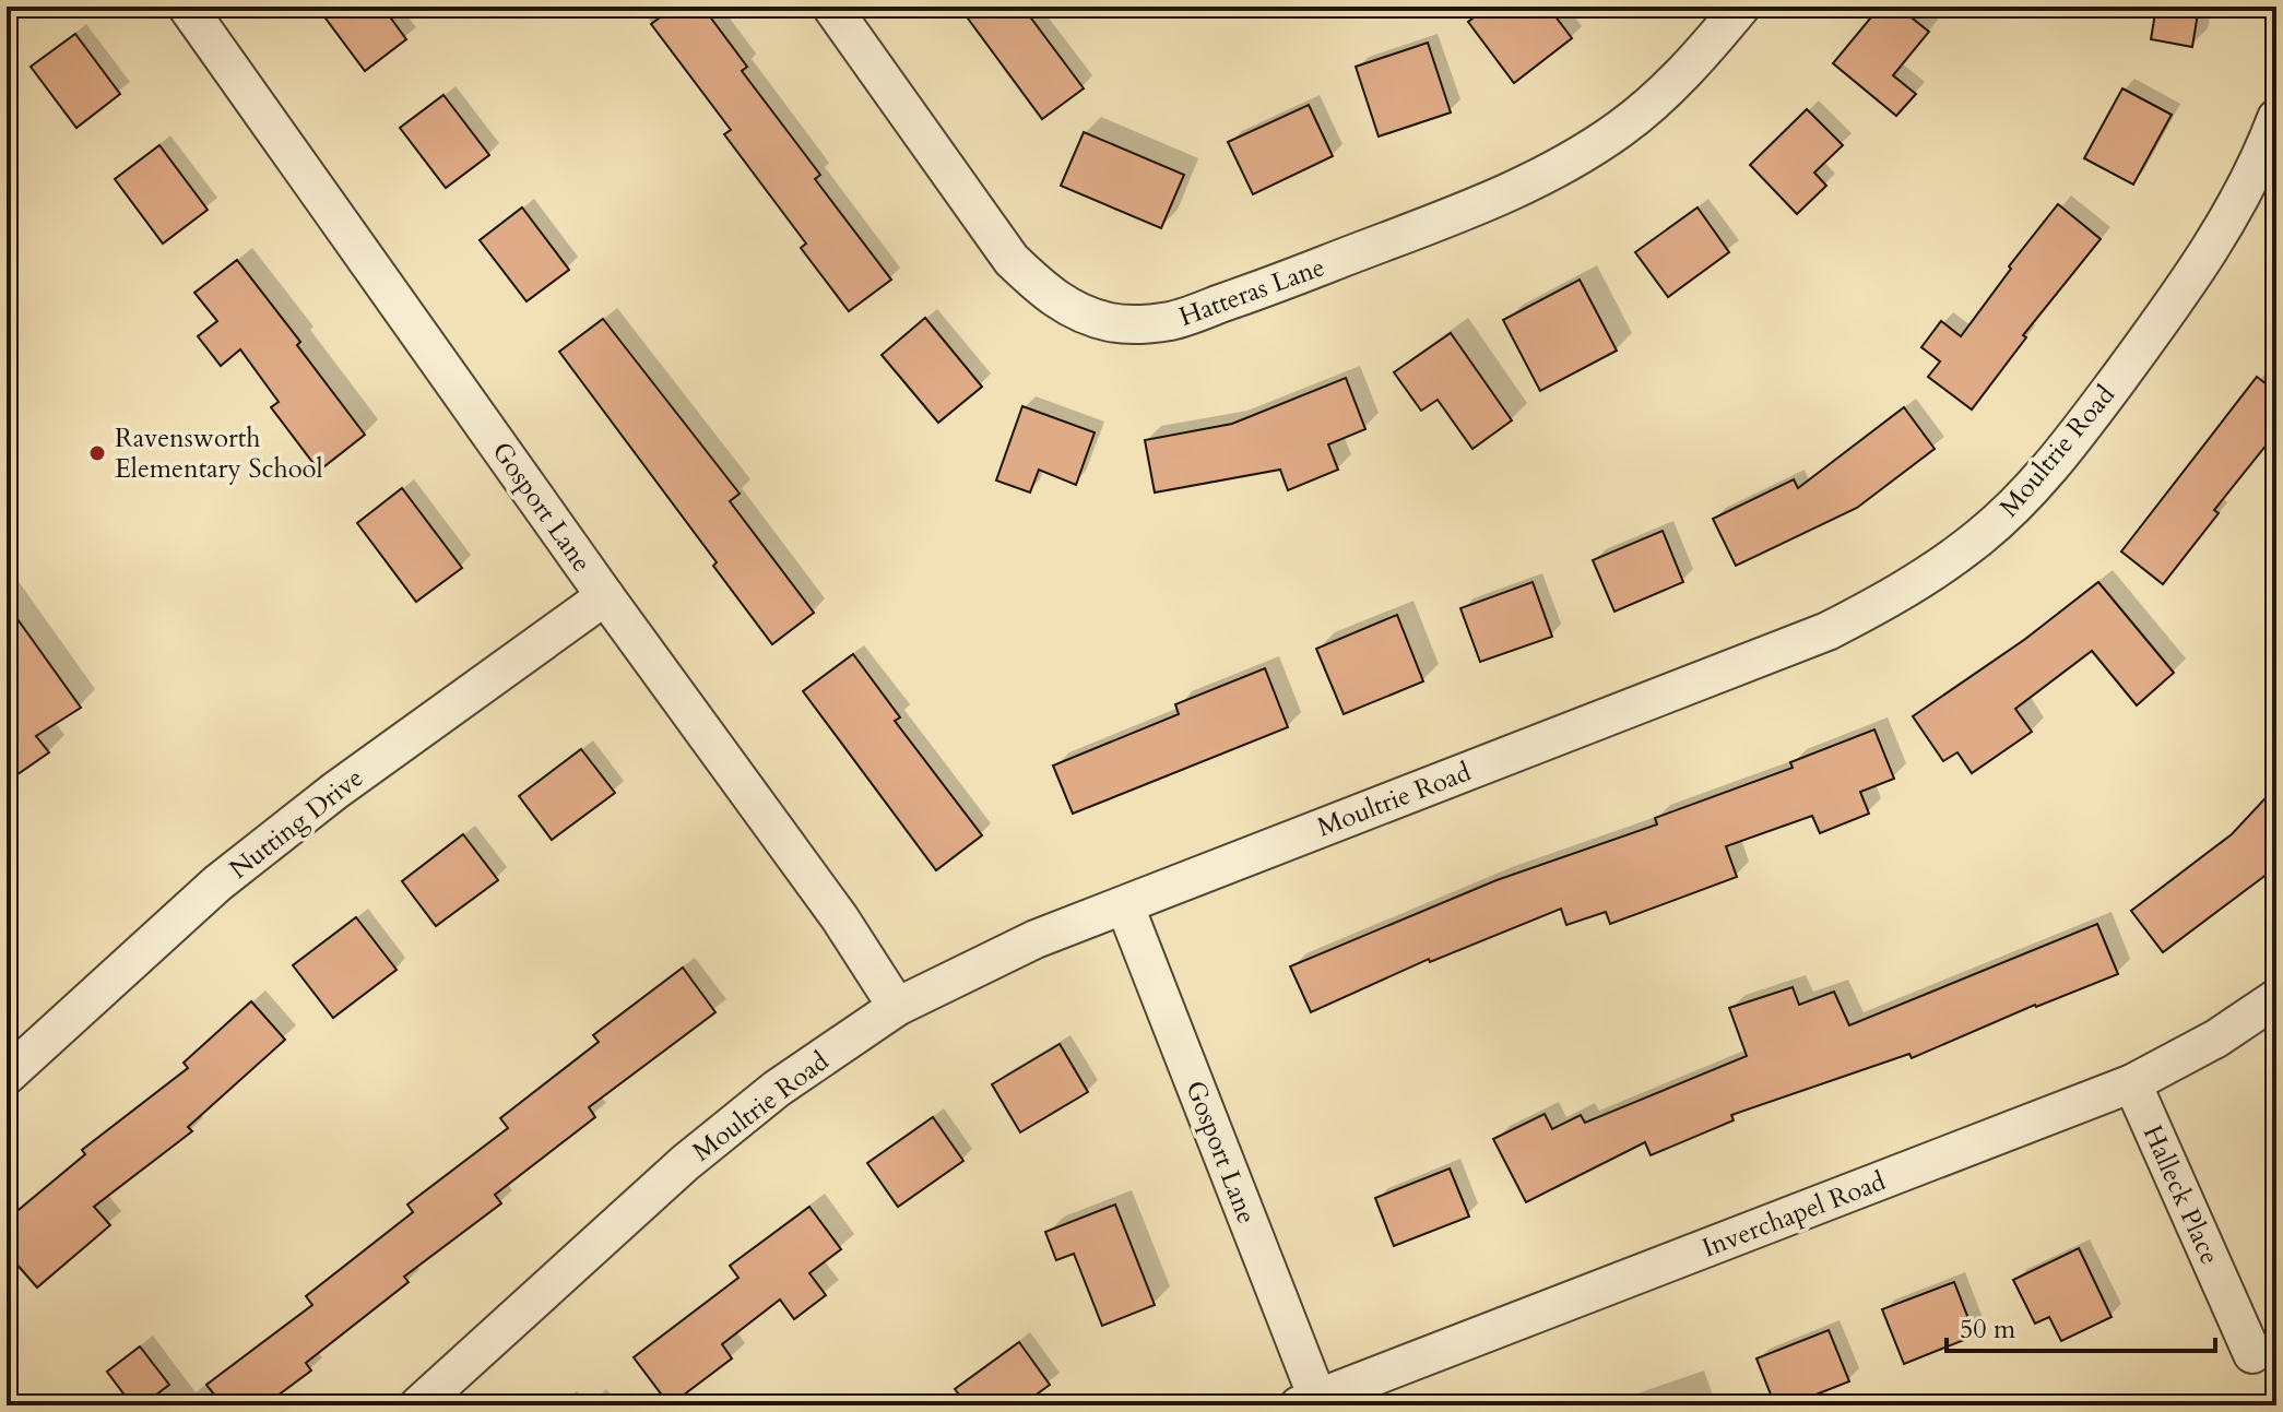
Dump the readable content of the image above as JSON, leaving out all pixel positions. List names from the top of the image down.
{
  "streets": {
    "street": [
      "Hatteras Lane",
      "Moultrie Road",
      "Gosport Lane",
      "Nutting Drive",
      "Halleck Place",
      "Inverchapel Road"
    ]
  },
  "crossings": [
    ["Moultrie Road", "Gosport Lane"],
    ["Gosport Lane", "Nutting Drive"],
    ["Gosport Lane", "Inverchapel Road"],
    ["Halleck Place", "Inverchapel Road"]
  ],
  "places": ["Ravensworth Elementary School"],
  "scale_bar": "50 m"
}
